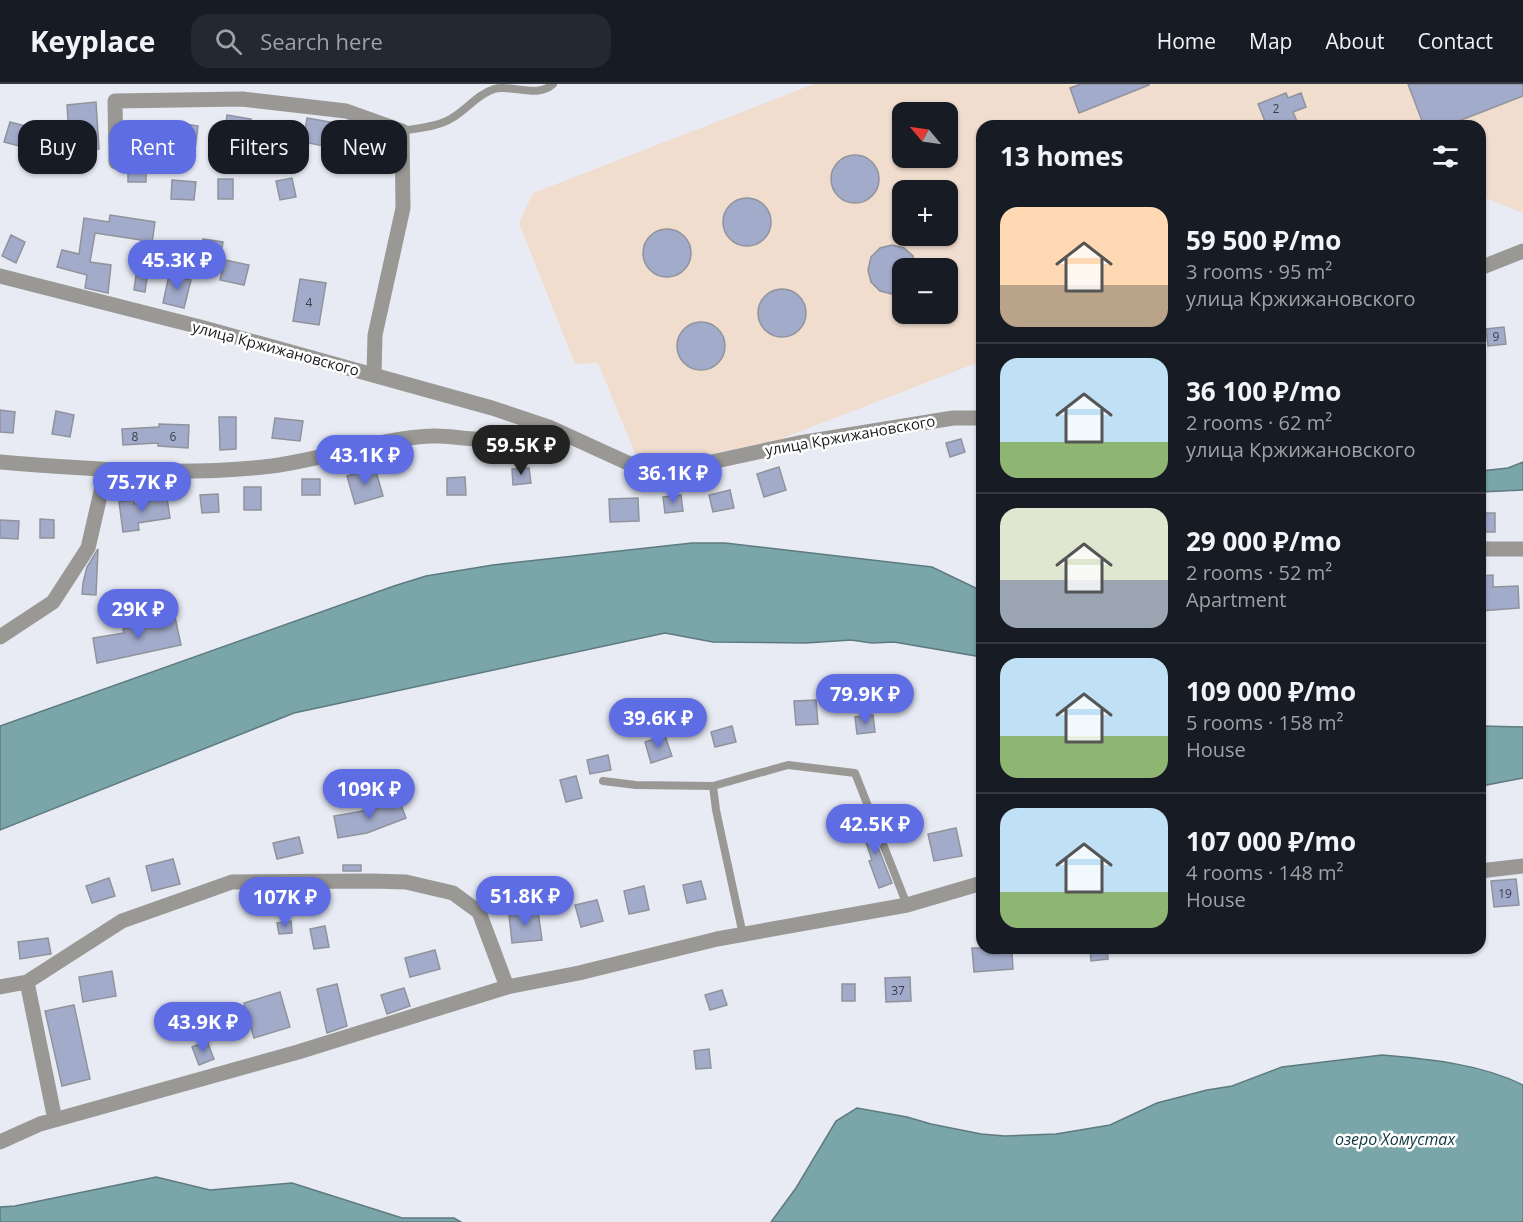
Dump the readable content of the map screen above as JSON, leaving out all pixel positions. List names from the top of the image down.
{
  "streets": {
    "street": ["улица Кржижановского"]
  },
  "water": ["озеро Хомустах"],
  "house_numbers": [
    "2",
    "4",
    "9",
    "8",
    "6",
    "19",
    "37"
  ],
  "north": "top left",
  "page": {
    "header": "Keyplace",
    "search": "Search here",
    "nav": [
      "Home",
      "Map",
      "About",
      "Contact"
    ],
    "map_buttons": ["+", "−"],
    "chip": [
      "Buy",
      "Rent",
      "Filters",
      "New"
    ],
    "heading": "13 homes",
    "list": [
      {
        "name": "59 500 ₽/mo",
        "note": "3 rooms · 95 m² · улица Кржижановского"
      },
      {
        "name": "36 100 ₽/mo",
        "note": "2 rooms · 62 m² · улица Кржижановского"
      },
      {
        "name": "29 000 ₽/mo",
        "note": "2 rooms · 52 m² · Apartment"
      },
      {
        "name": "109 000 ₽/mo",
        "note": "5 rooms · 158 m² · House"
      },
      {
        "name": "107 000 ₽/mo",
        "note": "4 rooms · 148 m² · House"
      }
    ],
    "price": [
      "45.3K ₽",
      "59.5K ₽",
      "43.1K ₽",
      "36.1K ₽",
      "75.7K ₽",
      "29K ₽",
      "79.9K ₽",
      "39.6K ₽",
      "109K ₽",
      "42.5K ₽",
      "51.8K ₽",
      "107K ₽",
      "43.9K ₽"
    ]
  }
}
